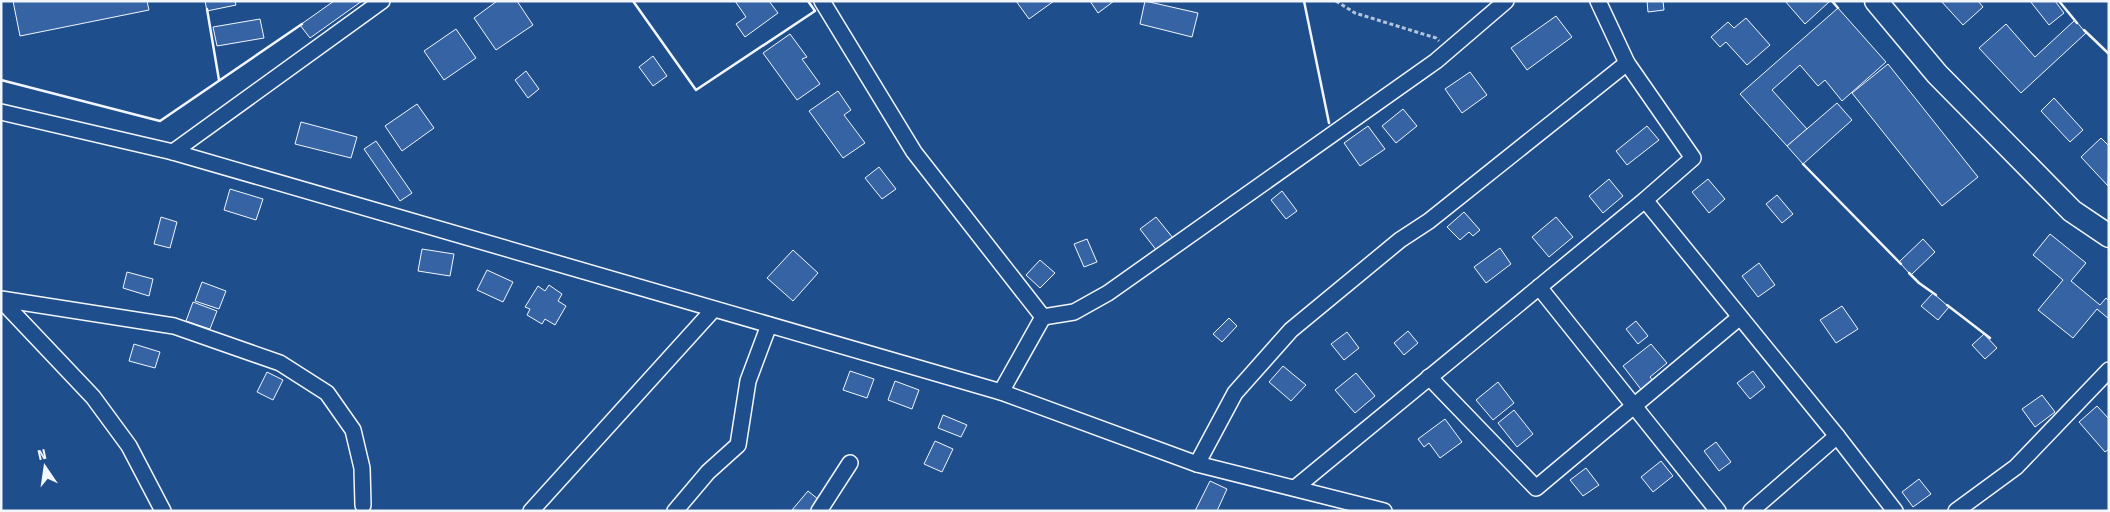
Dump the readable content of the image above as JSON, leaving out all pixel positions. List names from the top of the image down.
{
  "north": "top"
}
